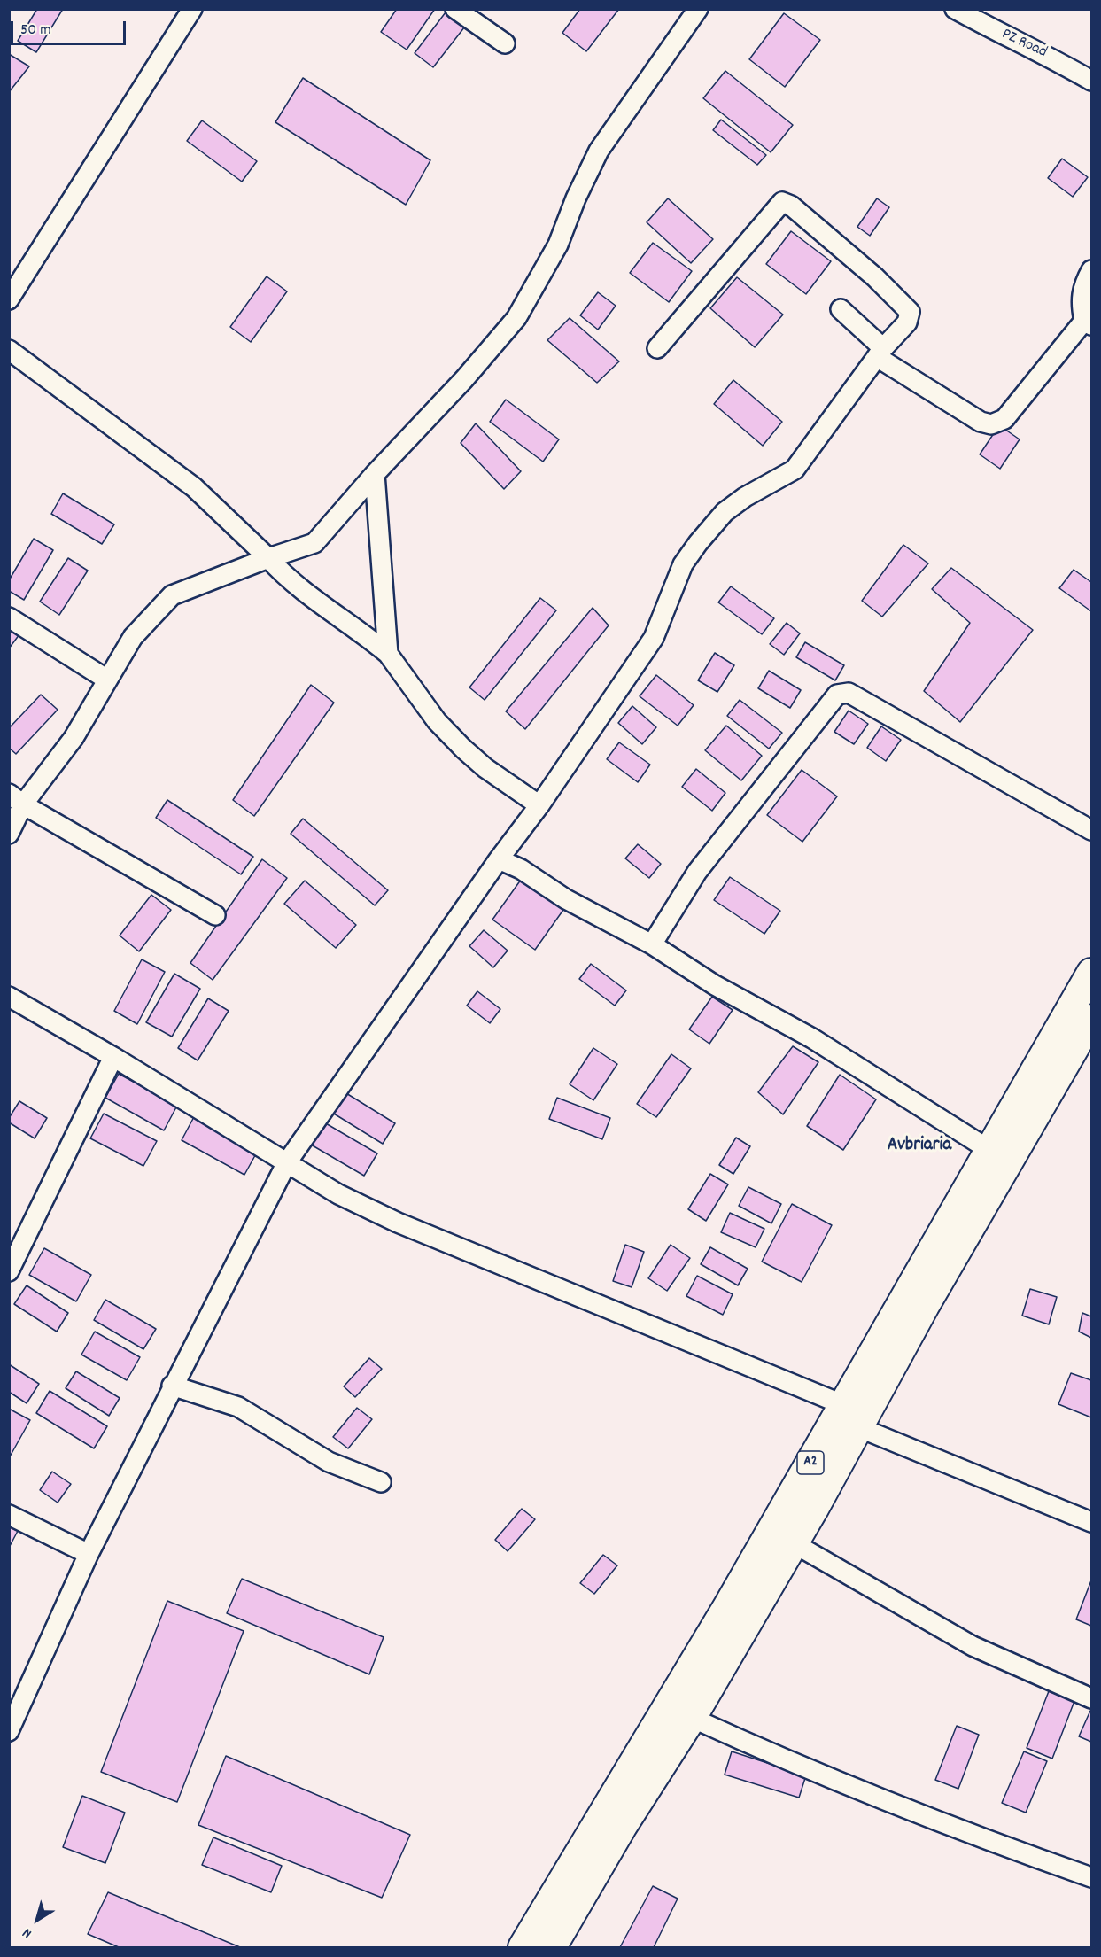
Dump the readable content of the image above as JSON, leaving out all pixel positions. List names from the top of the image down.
{
  "streets": {
    "highway": ["A2"],
    "street": ["PZ Road"]
  },
  "districts": ["Avbriaria"],
  "scale_bar": "50 m",
  "north": "bottom left"
}
